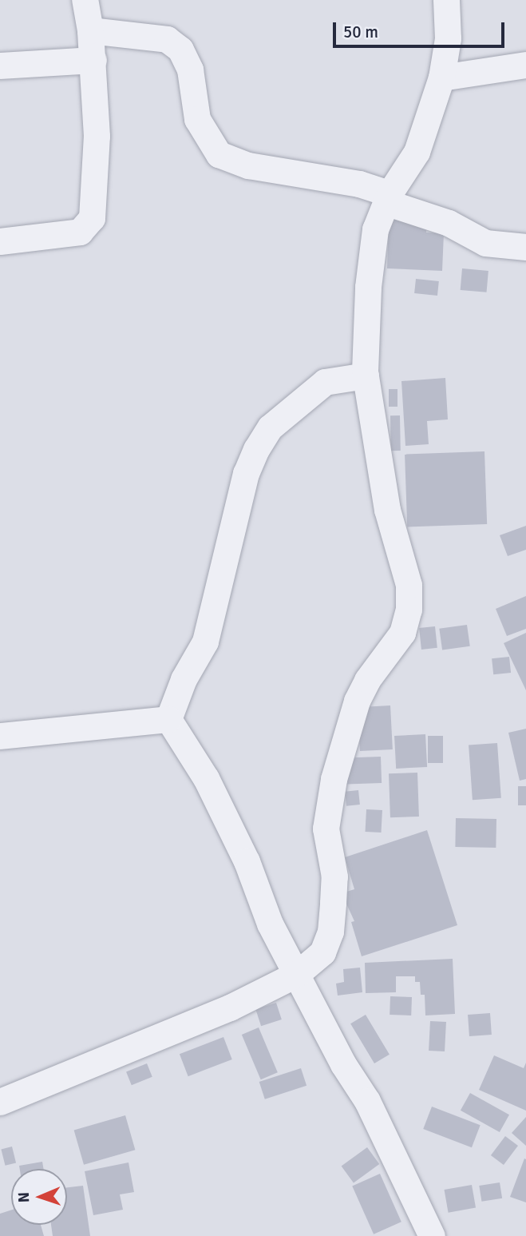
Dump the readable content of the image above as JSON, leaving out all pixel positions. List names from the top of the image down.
{
  "scale_bar": "50 m",
  "north": "left"
}
